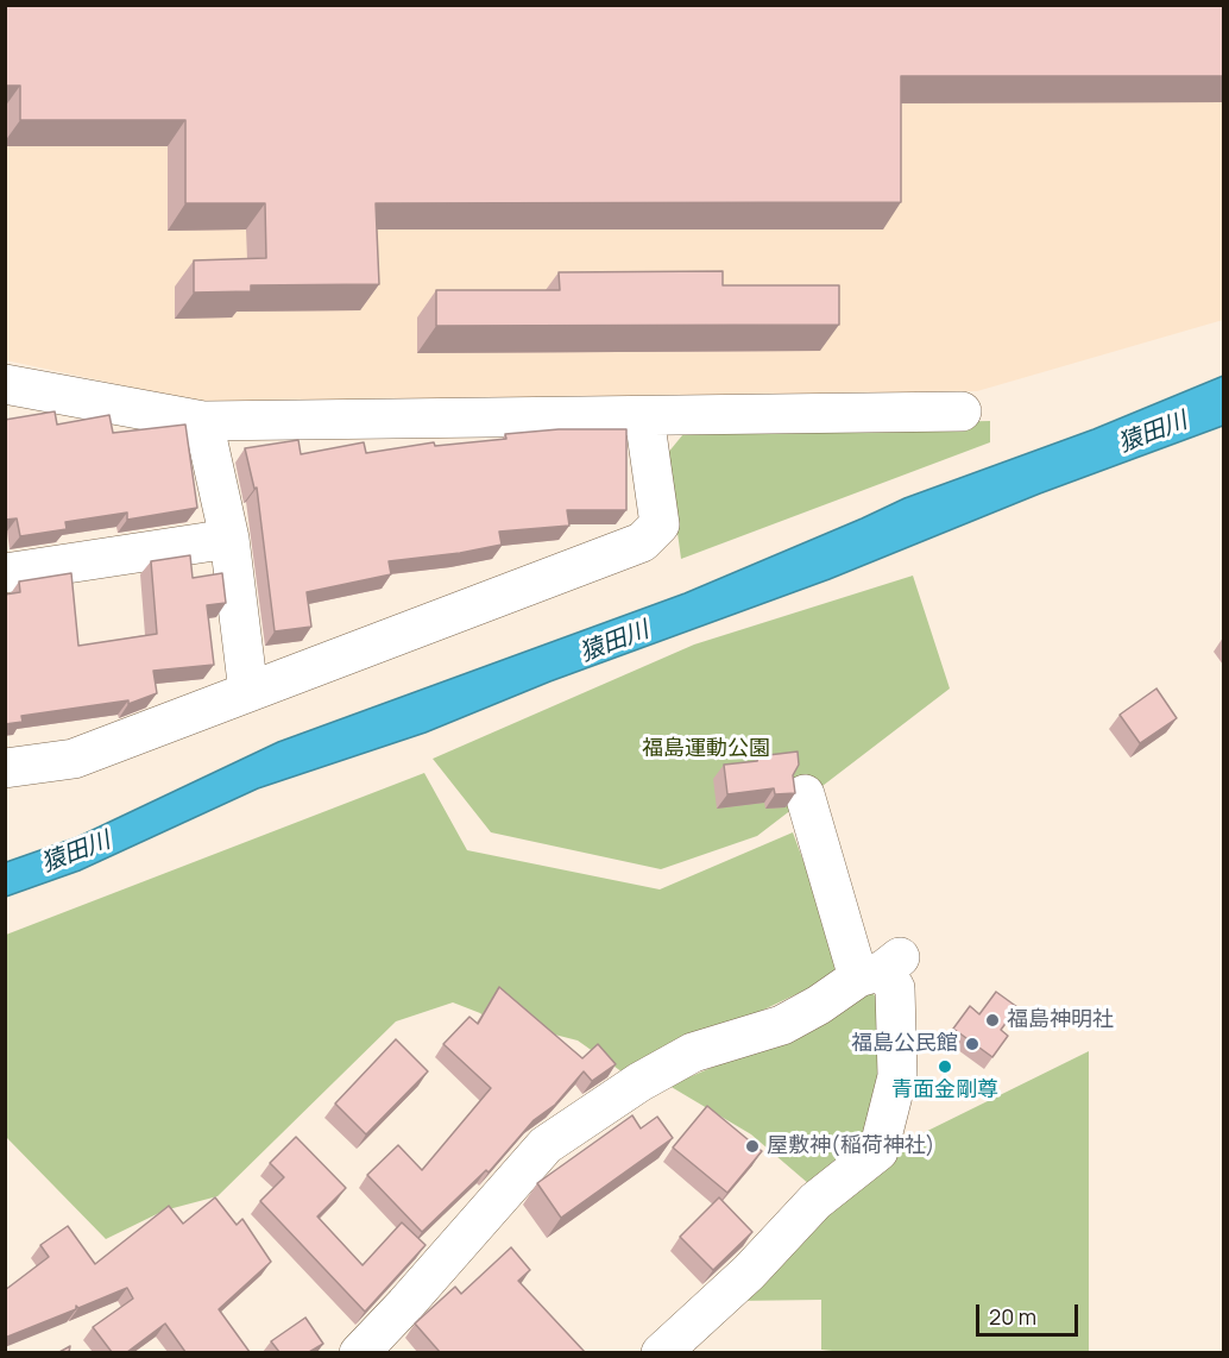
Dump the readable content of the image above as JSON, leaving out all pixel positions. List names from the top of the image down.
{
  "water": ["猿田川"],
  "parks": ["福島運動公園"],
  "places": [
    "福島神明社",
    "福島公民館",
    "青面金剛尊",
    "屋敷神(稲荷神社)"
  ],
  "scale_bar": "20 m"
}
